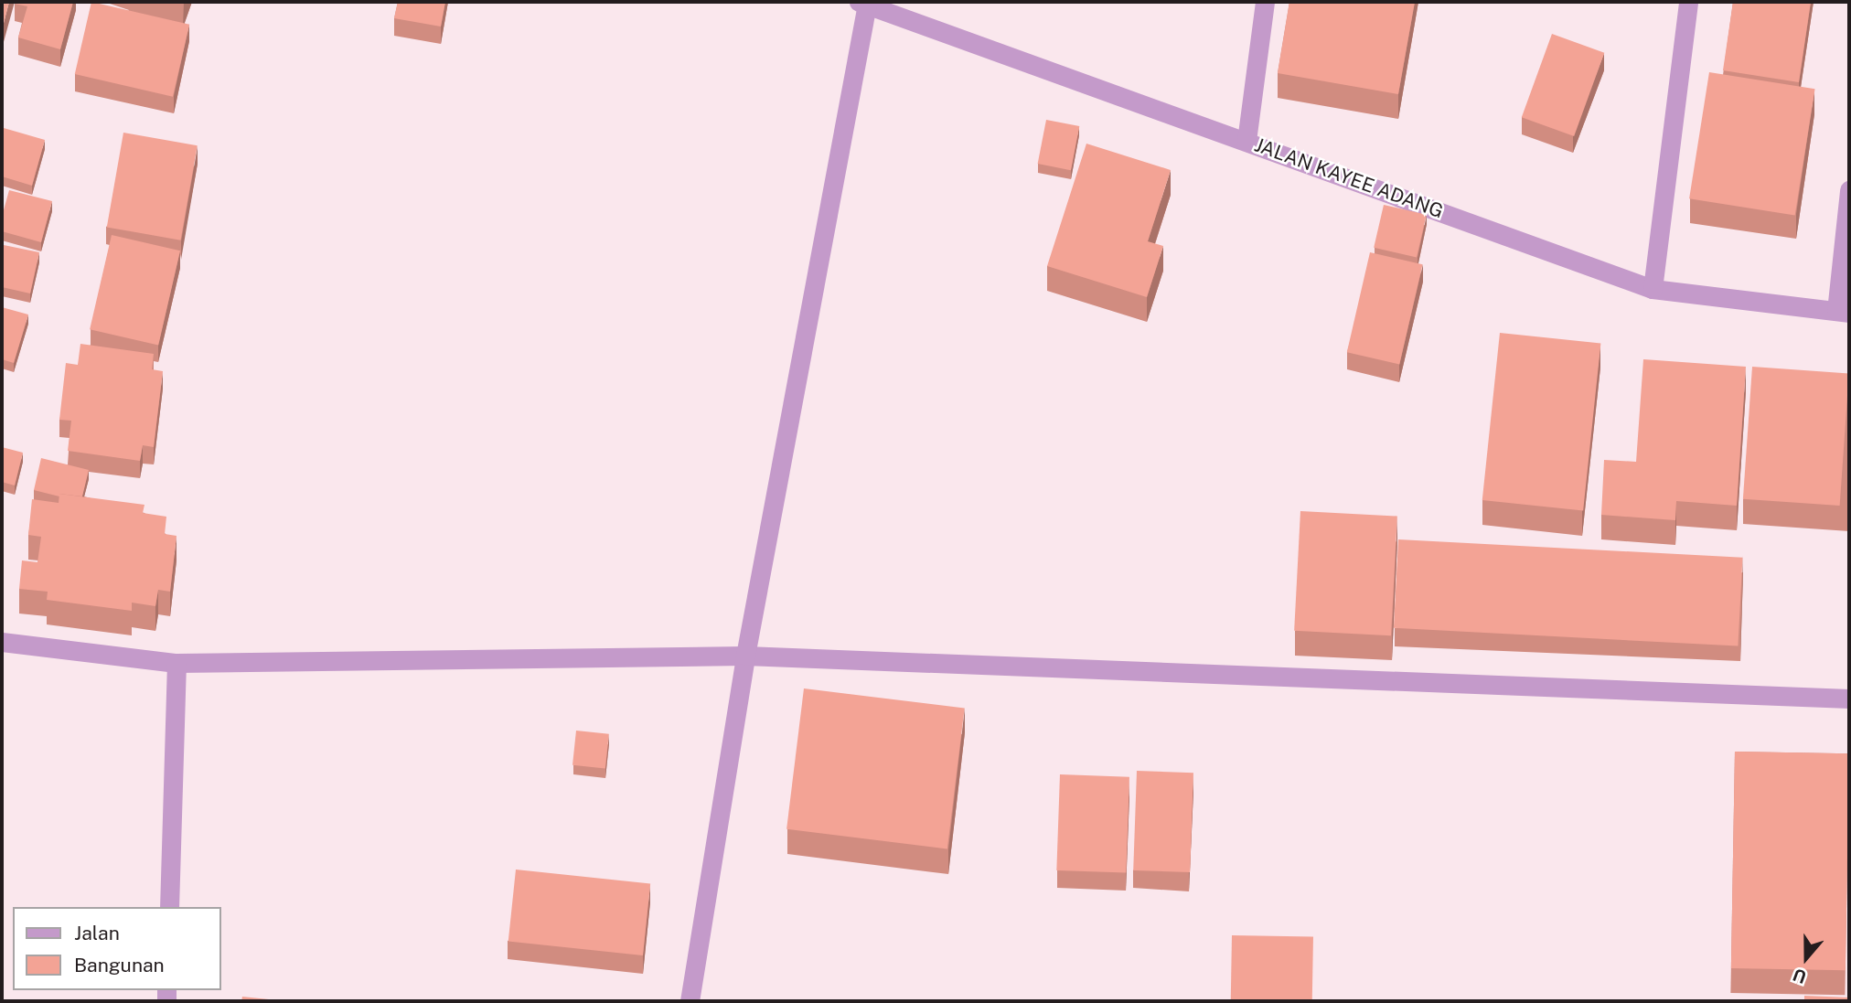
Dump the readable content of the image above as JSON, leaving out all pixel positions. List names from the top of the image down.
{
  "streets": {
    "street": ["JALAN KAYEE ADANG"]
  },
  "legend": ["Jalan", "Bangunan"],
  "north": "bottom"
}
